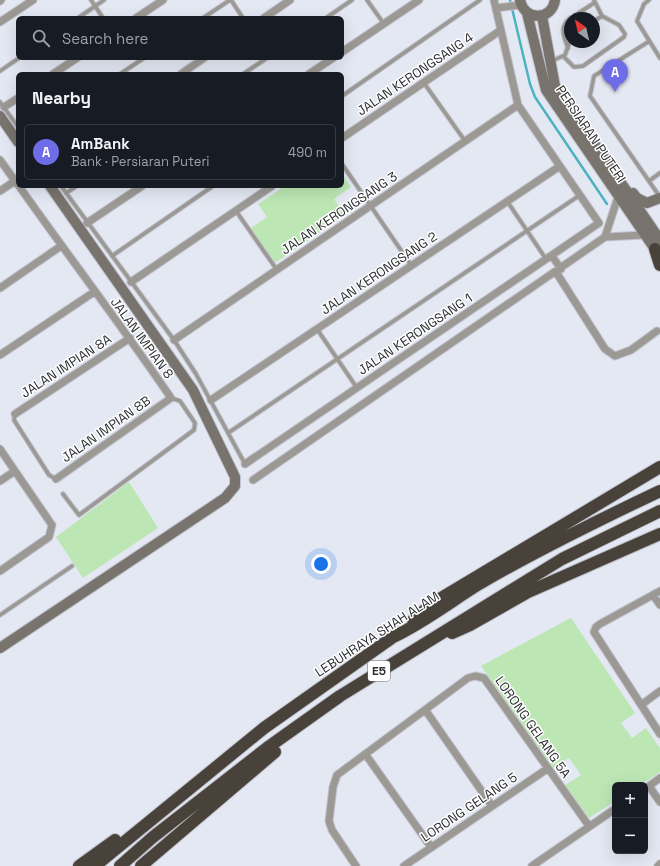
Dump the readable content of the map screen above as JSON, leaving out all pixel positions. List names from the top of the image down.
{
  "streets": {
    "highway": ["LEBUHRAYA SHAH ALAM", "E5"],
    "street": [
      "JALAN KERONGSANG 4",
      "PERSIARAN PUTERI",
      "JALAN KERONGSANG 3",
      "JALAN KERONGSANG 2",
      "JALAN KERONGSANG 1",
      "JALAN IMPIAN 8",
      "JALAN IMPIAN 8A",
      "JALAN IMPIAN 8B",
      "LORONG GELANG 5A",
      "LORONG GELANG 5"
    ]
  },
  "crossings": [
    ["JALAN IMPIAN 8", "JALAN IMPIAN 8A"],
    ["JALAN IMPIAN 8", "JALAN IMPIAN 8B"],
    ["LORONG GELANG 5A", "LORONG GELANG 5"]
  ],
  "north": "top left",
  "page": {
    "search": "Search here",
    "pins": "A",
    "heading": "Nearby",
    "list": [
      {
        "mark": "A",
        "name": "AmBank",
        "note": "Bank · Persiaran Puteri",
        "value": "490 m"
      }
    ],
    "map_buttons": ["+", "−"]
  }
}
